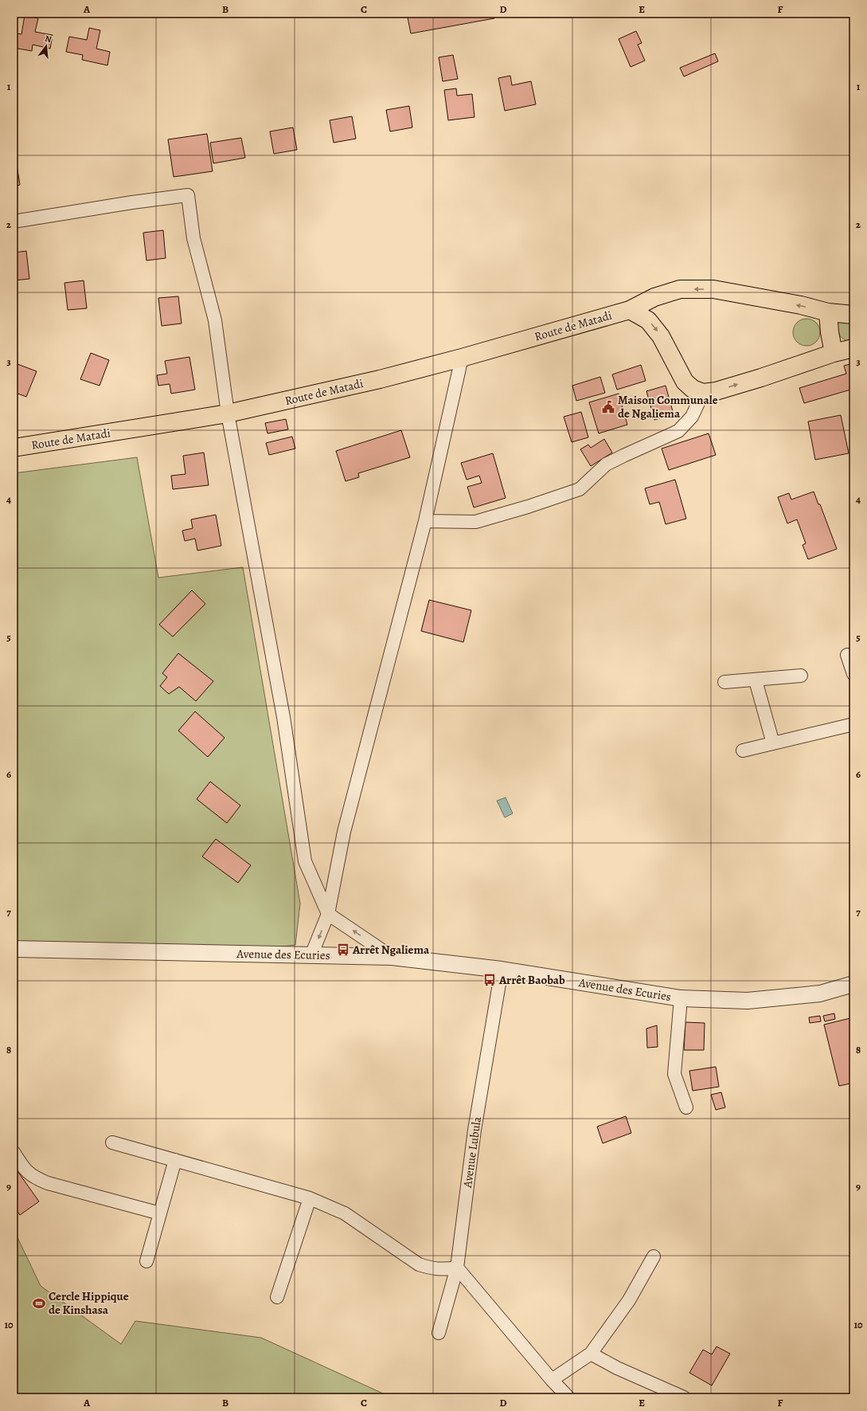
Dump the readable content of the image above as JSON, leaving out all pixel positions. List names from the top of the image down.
{
  "streets": {
    "main road": ["Route de Matadi"],
    "street": ["Avenue des Ecuries", "Avenue Lubula"]
  },
  "crossings": [
    ["Avenue des Ecuries", "Avenue Lubula"]
  ],
  "places": {
    "public building": ["Maison Communale de Ngaliema"],
    "bus stop": ["Arrêt Ngaliema", "Arrêt Baobab"],
    "sports": ["Cercle Hippique de Kinshasa"]
  },
  "north": "top",
  "grid": {
    "columns": [
      "A",
      "B",
      "C",
      "D",
      "E",
      "F"
    ],
    "rows": [
      "1",
      "2",
      "3",
      "4",
      "5",
      "6",
      "7",
      "8",
      "9",
      "10"
    ]
  }
}
